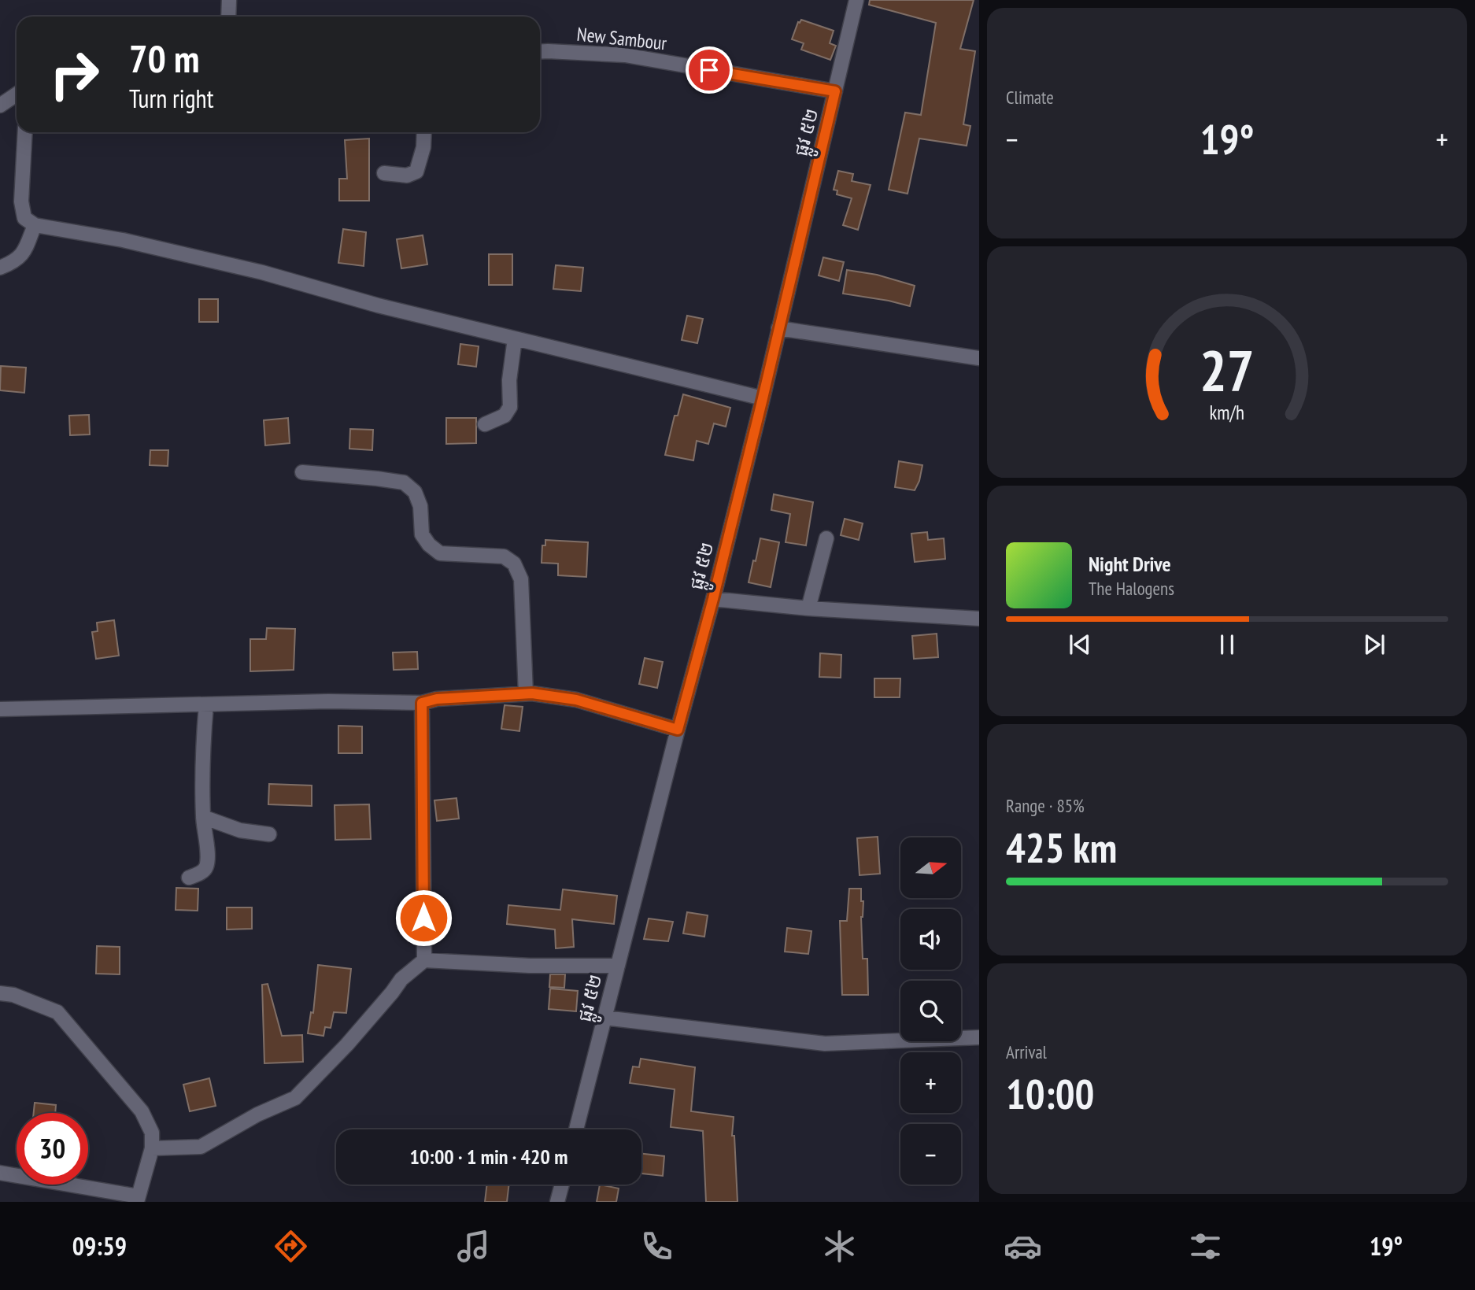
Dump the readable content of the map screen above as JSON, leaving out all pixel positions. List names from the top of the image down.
{
  "streets": {
    "street": ["New Sambour", "ផ្លូវ ៥២"]
  },
  "crossings": [
    ["New Sambour", "ផ្លូវ ៥២"]
  ],
  "north": "right",
  "page": {
    "tile": [
      "Climate",
      ["Range · 85%", "425 km"],
      ["Arrival", "10:00"]
    ],
    "turn": ["70 m", "Turn right"],
    "heat": ["−", "19°", "+"],
    "song": ["Night Drive", "The Halogens"],
    "map_buttons": ["+", "−"],
    "limit": "30",
    "trip": "10:00 · 1 min · 420 m",
    "tabs": ["09:59", "19°"],
    "gauge": ["27", "km/h"]
  }
}
